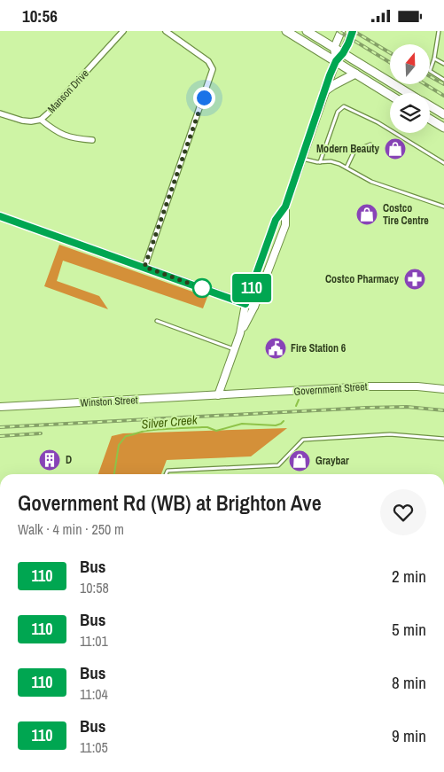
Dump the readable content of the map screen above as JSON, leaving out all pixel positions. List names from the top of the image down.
{
  "streets": {
    "street": ["Manson Drive", "Government Street", "Winston Street"]
  },
  "crossings": [
    ["Government Street", "Winston Street"]
  ],
  "water": ["Silver Creek"],
  "places": {
    "shop": ["Modern Beauty", "Costco Tire Centre", "Graybar"],
    "pharmacy": ["Costco Pharmacy"],
    "public building": ["Fire Station 6"],
    "building": ["D"]
  },
  "lines": ["bus line 110"],
  "north": "top",
  "page": {
    "status": "10:56",
    "on_map": "110",
    "heading": ["Government Rd (WB) at Brighton Ave", "Walk · 4 min · 250 m"],
    "list": [
      {
        "mark": "110",
        "name": "Bus",
        "note": "10:58",
        "value": "2 min"
      },
      {
        "mark": "110",
        "name": "Bus",
        "note": "11:01",
        "value": "5 min"
      },
      {
        "mark": "110",
        "name": "Bus",
        "note": "11:04",
        "value": "8 min"
      },
      {
        "mark": "110",
        "name": "Bus",
        "note": "11:05",
        "value": "9 min"
      }
    ]
  }
}
